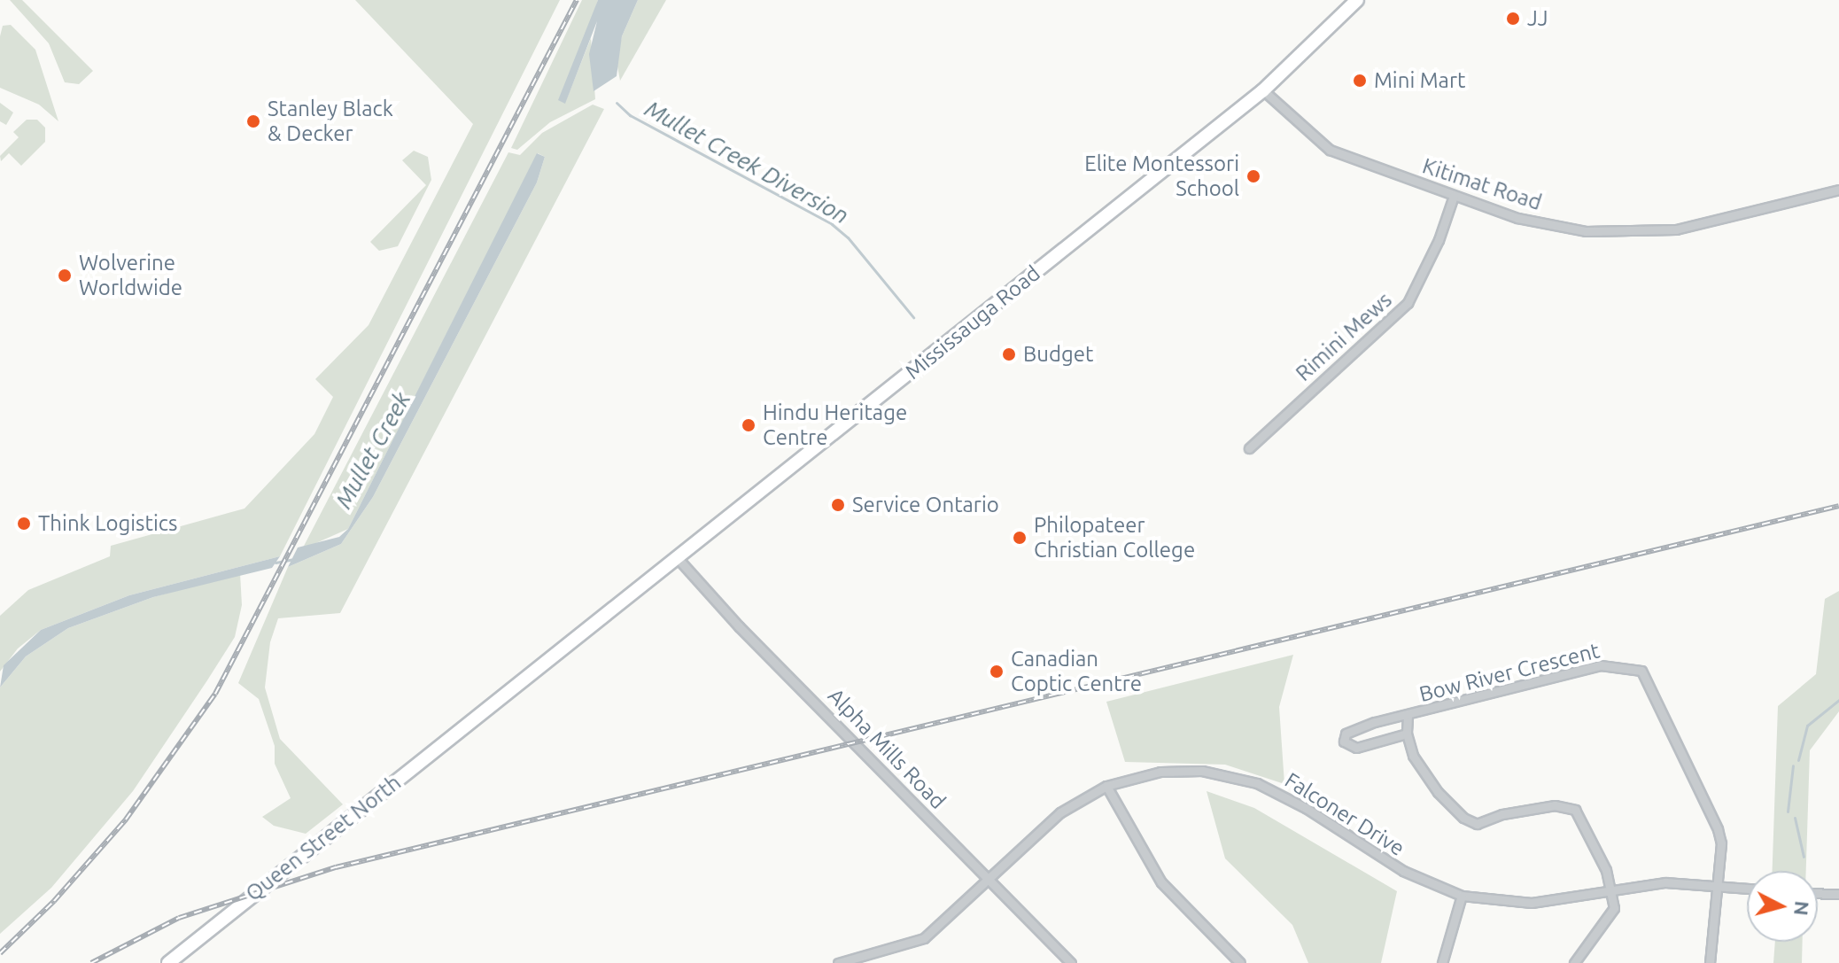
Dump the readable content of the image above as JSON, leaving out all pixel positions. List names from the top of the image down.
{
  "streets": {
    "main road": ["Mississauga Road", "Queen Street North"],
    "street": [
      "Kitimat Road",
      "Rimini Mews",
      "Bow River Crescent",
      "Alpha Mills Road",
      "Falconer Drive"
    ]
  },
  "crossings": [
    ["Kitimat Road", "Mississauga Road"],
    ["Kitimat Road", "Rimini Mews"],
    ["Mississauga Road", "Alpha Mills Road"],
    ["Mississauga Road", "Queen Street North"],
    ["Bow River Crescent", "Falconer Drive"],
    ["Alpha Mills Road", "Falconer Drive"]
  ],
  "water": ["Mullet Creek Diversion", "Mullet Creek"],
  "places": [
    "JJ",
    "Mini Mart",
    "Stanley Black & Decker",
    "Elite Montessori School",
    "Wolverine Worldwide",
    "Budget",
    "Hindu Heritage Centre",
    "Service Ontario",
    "Think Logistics",
    "Philopateer Christian College",
    "Canadian Coptic Centre"
  ],
  "north": "right"
}
